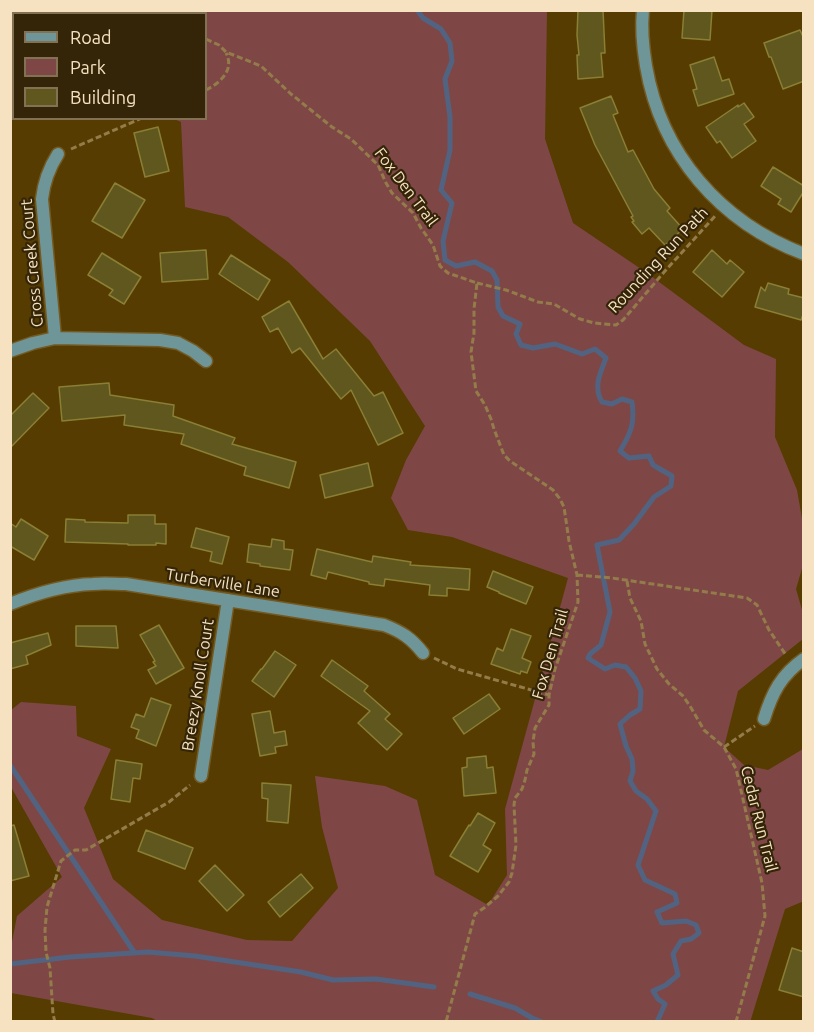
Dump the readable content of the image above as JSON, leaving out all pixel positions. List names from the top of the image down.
{
  "streets": {
    "street": ["Cross Creek Court", "Turberville Lane", "Breezy Knoll Court"],
    "path": ["Fox Den Trail", "Rounding Run Path", "Cedar Run Trail"]
  },
  "crossings": [
    ["Fox Den Trail", "Rounding Run Path"],
    ["Turberville Lane", "Breezy Knoll Court"]
  ],
  "legend": ["Road", "Park", "Building"]
}
